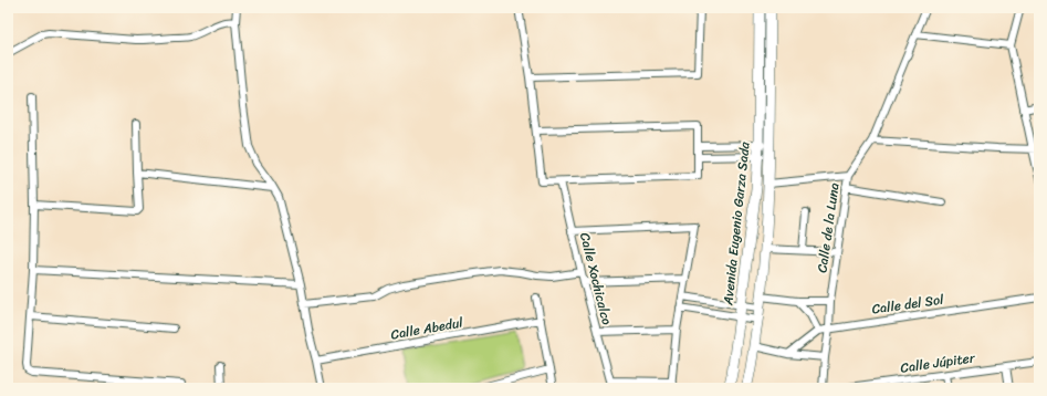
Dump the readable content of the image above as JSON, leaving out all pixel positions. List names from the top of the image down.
{
  "streets": {
    "main road": ["Avenida Eugenio Garza Sada"],
    "street": [
      "Calle de la Luna",
      "Calle Xochicalco",
      "Calle del Sol",
      "Calle Abedul",
      "Calle Júpiter"
    ]
  },
  "crossings": [
    ["Calle de la Luna", "Calle del Sol"]
  ]
}
